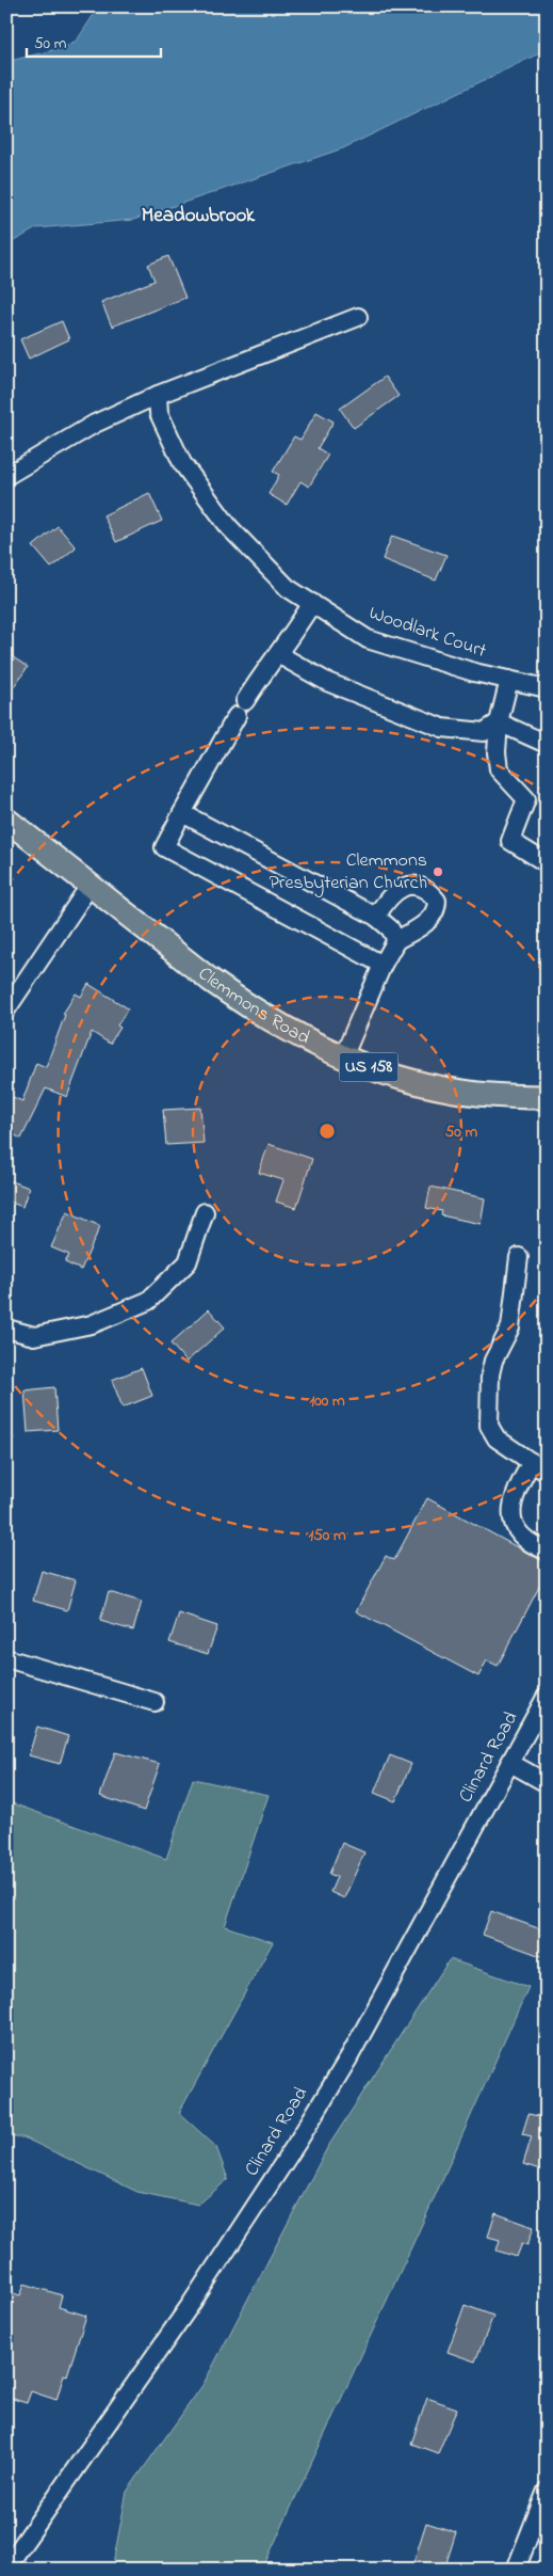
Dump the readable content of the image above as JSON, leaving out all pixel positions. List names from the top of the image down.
{
  "streets": {
    "main road": ["Clemmons Road", "US 158"],
    "street": ["Woodlark Court", "Clinard Road"]
  },
  "districts": ["Meadowbrook"],
  "places": ["Clemmons Presbyterian Church"],
  "scale_bar": "50 m",
  "rings": ["50 m", "100 m", "150 m"]
}
